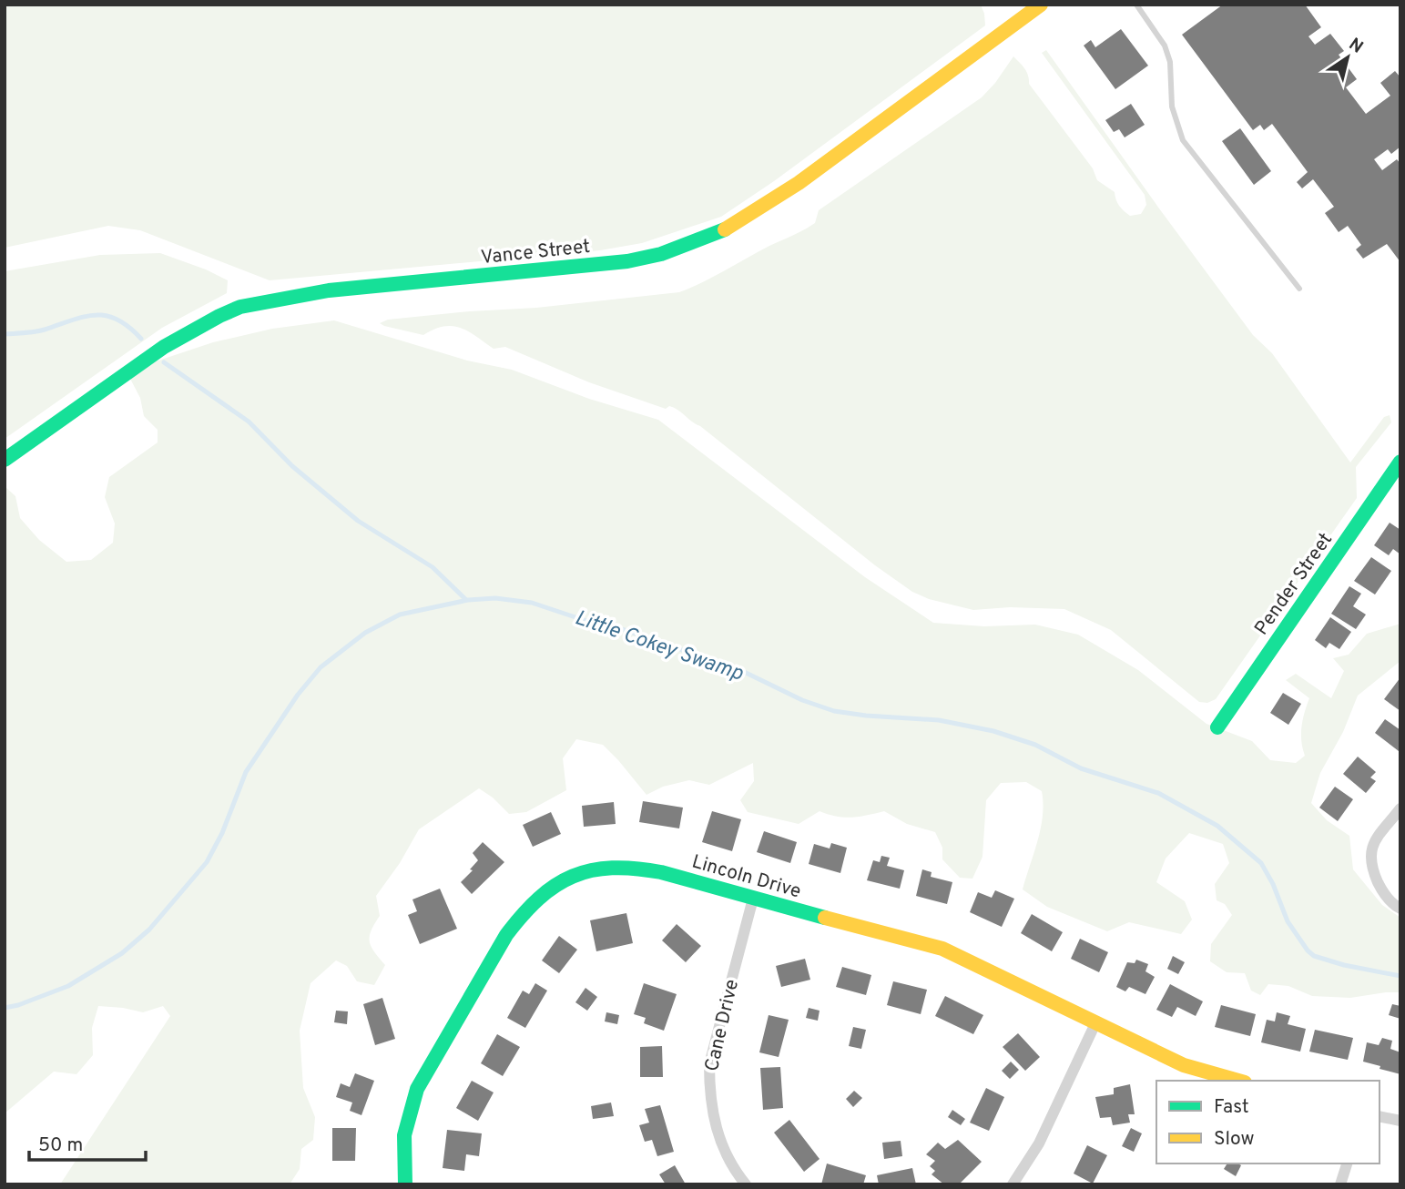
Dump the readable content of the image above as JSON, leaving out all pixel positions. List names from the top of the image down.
{
  "streets": {
    "street": [
      "Vance Street",
      "Pender Street",
      "Lincoln Drive",
      "Cane Drive"
    ]
  },
  "crossings": [
    ["Lincoln Drive", "Cane Drive"]
  ],
  "water": ["Little Cokey Swamp"],
  "legend": ["Fast", "Slow"],
  "scale_bar": "50 m",
  "north": "top right"
}
